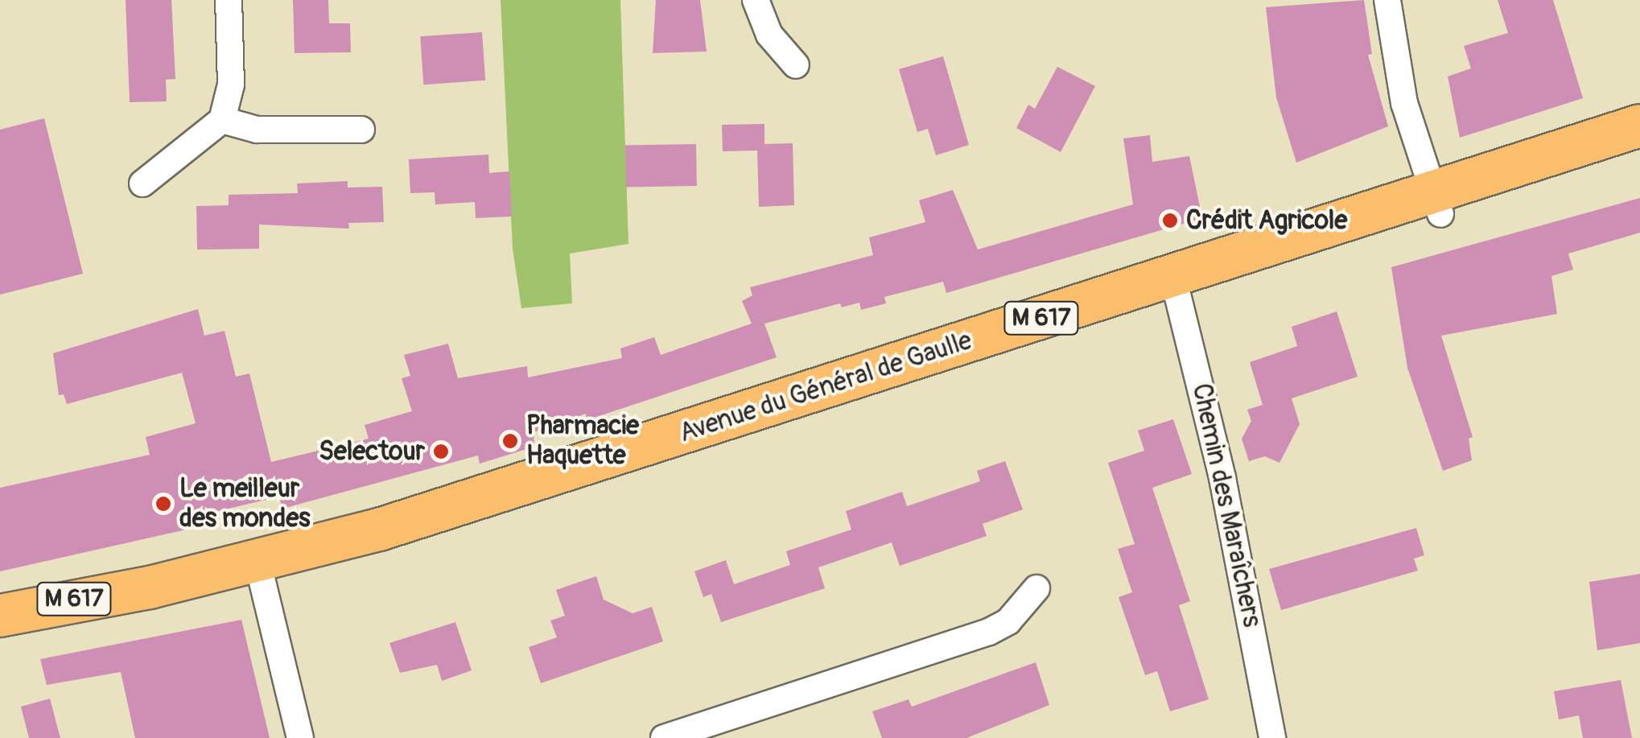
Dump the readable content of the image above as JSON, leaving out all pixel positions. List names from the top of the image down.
{
  "streets": {
    "main road": ["M 617", "Avenue du Général de Gaulle"],
    "street": ["Chemin des Maraîchers"]
  },
  "crossings": [
    ["Avenue du Général de Gaulle", "Chemin des Maraîchers"]
  ],
  "places": [
    "Crédit Agricole",
    "Pharmacie Haquette",
    "Selectour",
    "Le meilleur des mondes"
  ]
}
